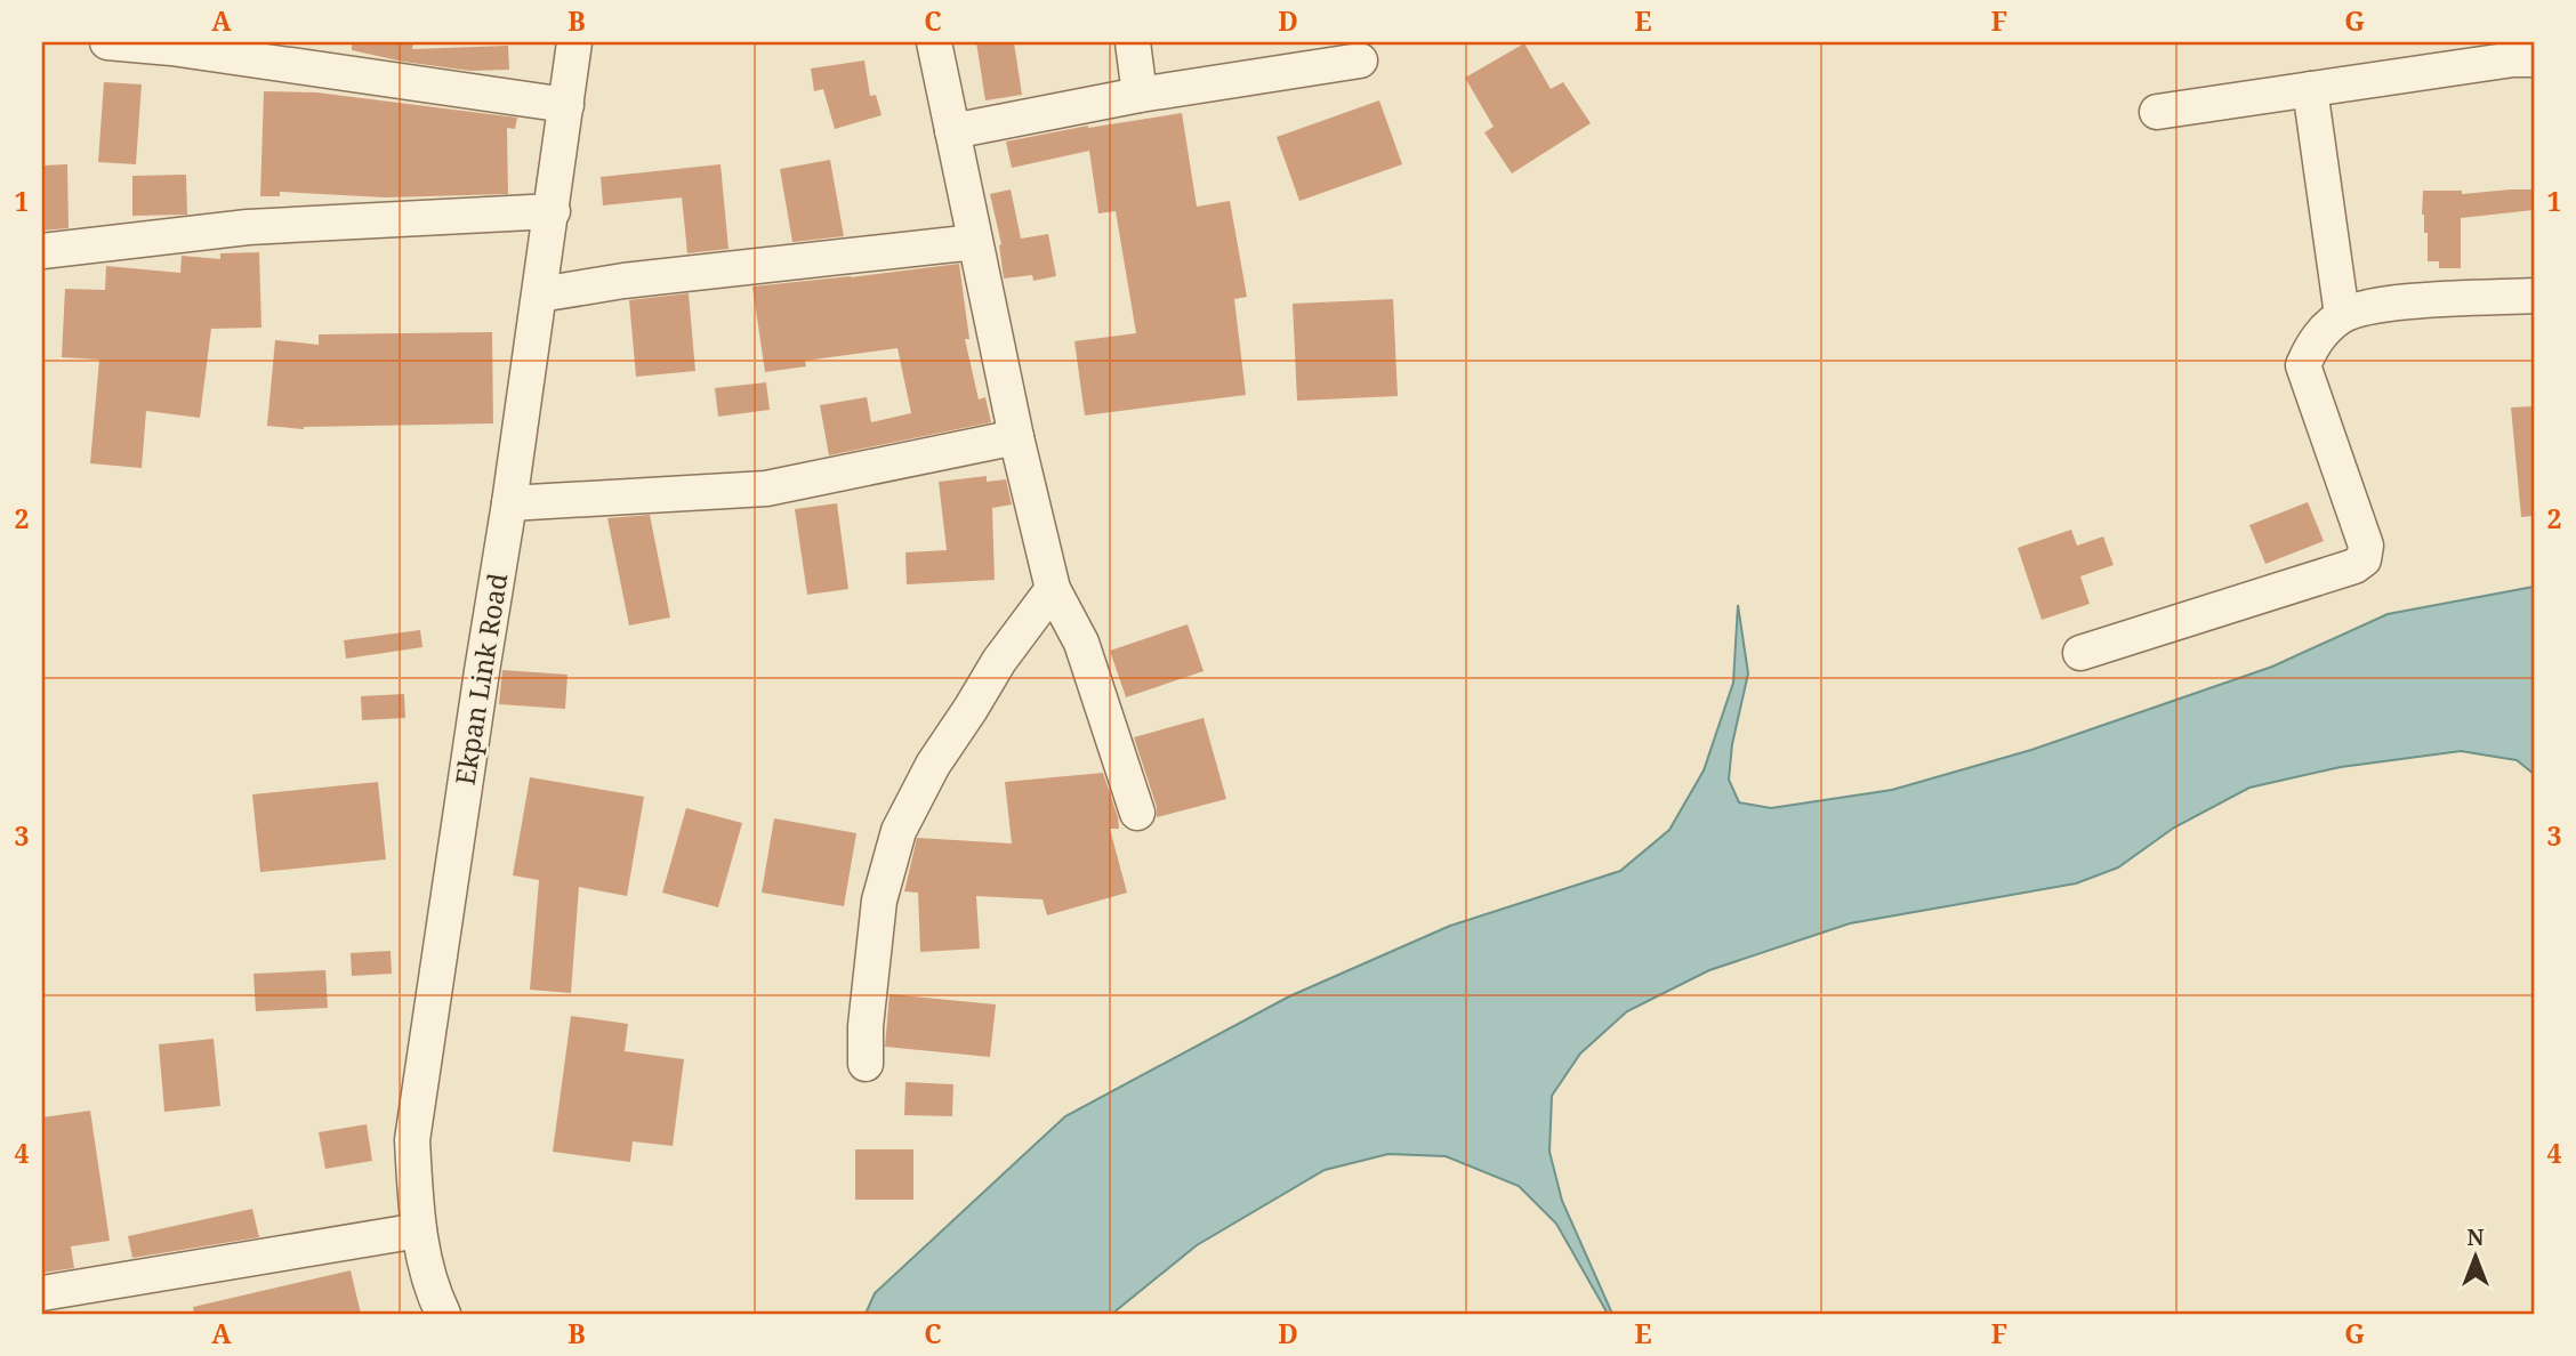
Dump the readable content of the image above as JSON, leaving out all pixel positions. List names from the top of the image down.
{
  "streets": {
    "street": ["Ekpan Link Road"]
  },
  "north": "top",
  "grid": {
    "columns": [
      "A",
      "B",
      "C",
      "D",
      "E",
      "F",
      "G"
    ],
    "rows": [
      "1",
      "2",
      "3",
      "4"
    ]
  }
}
